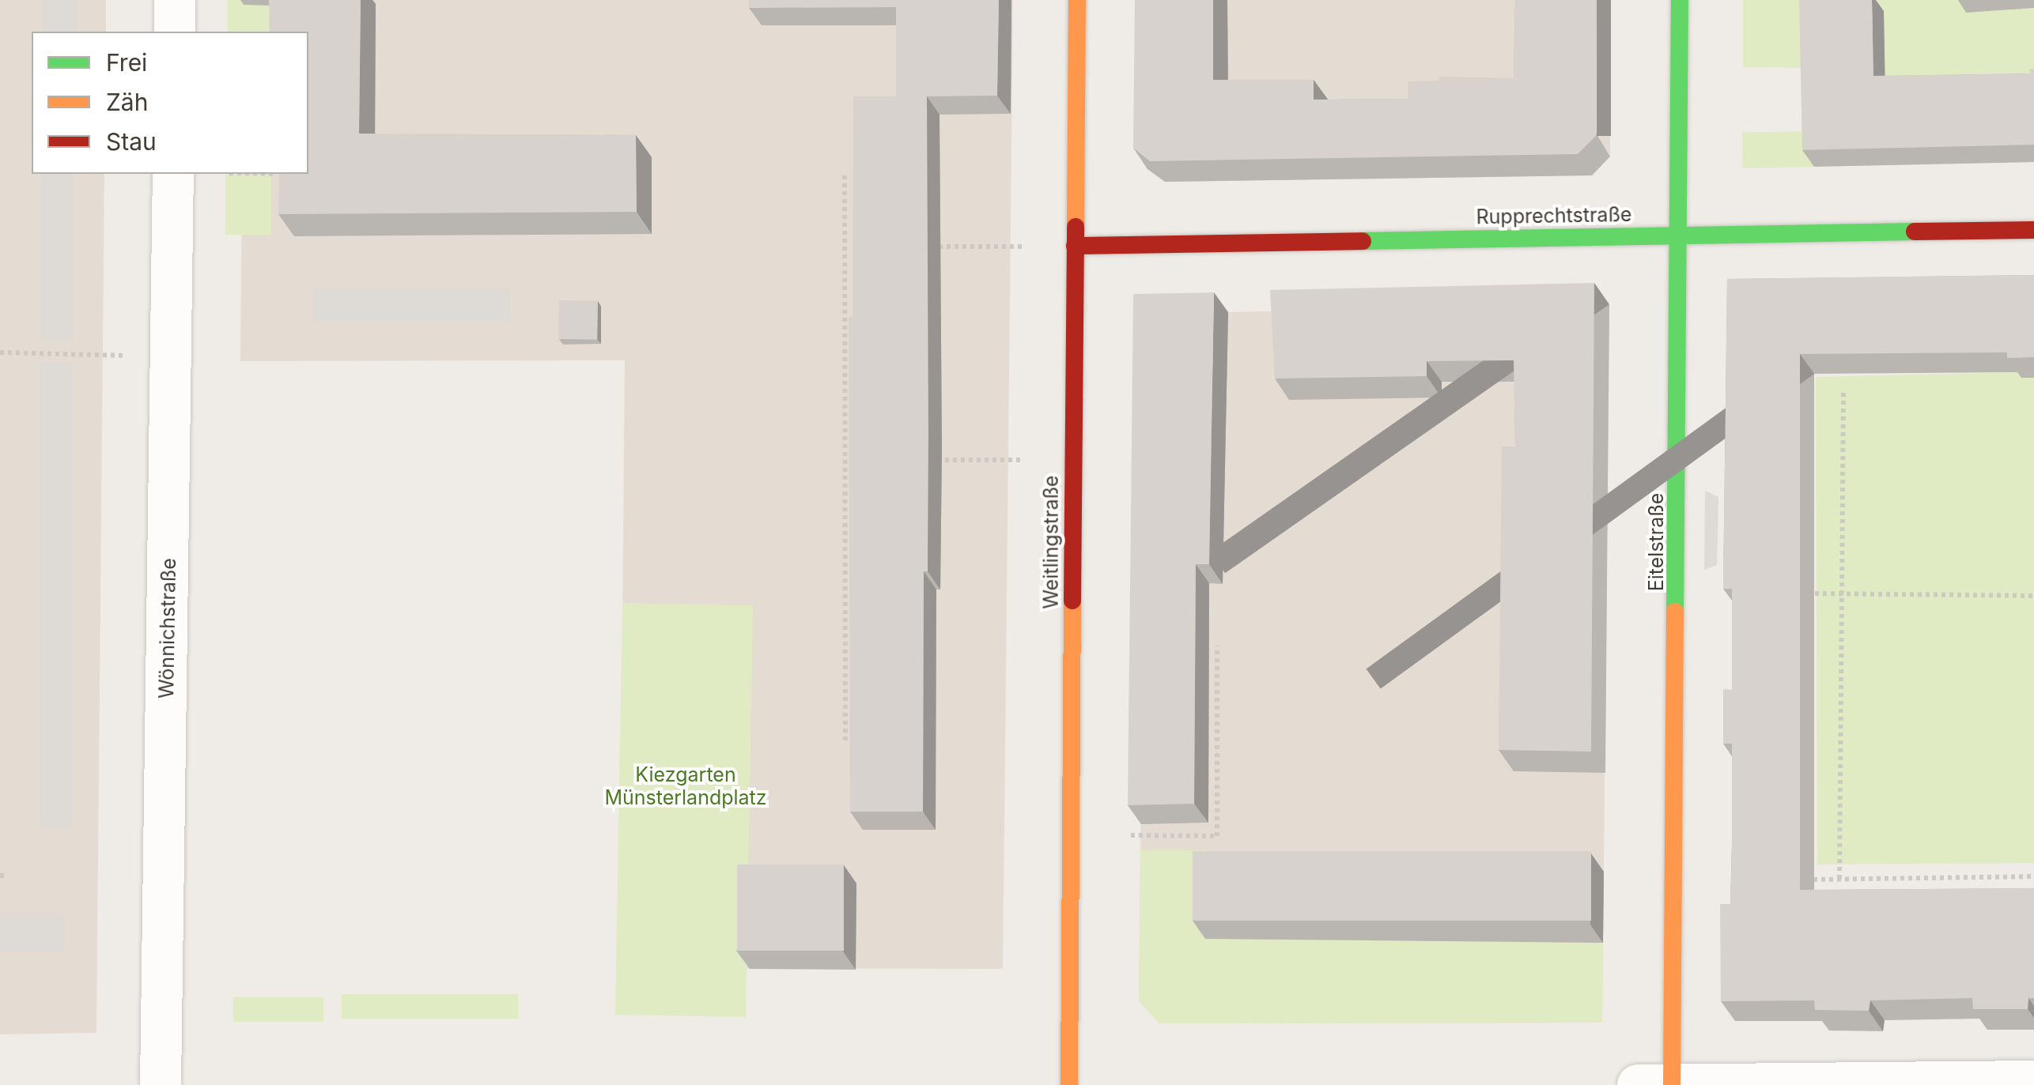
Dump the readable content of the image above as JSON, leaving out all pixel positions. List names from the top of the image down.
{
  "streets": {
    "street": [
      "Rupprechtstraße",
      "Weitlingstraße",
      "Eitelstraße",
      "Wönnichstraße"
    ]
  },
  "crossings": [
    ["Rupprechtstraße", "Weitlingstraße"],
    ["Rupprechtstraße", "Eitelstraße"]
  ],
  "parks": ["Kiezgarten Münsterlandplatz"],
  "legend": ["Frei", "Zäh", "Stau"]
}
